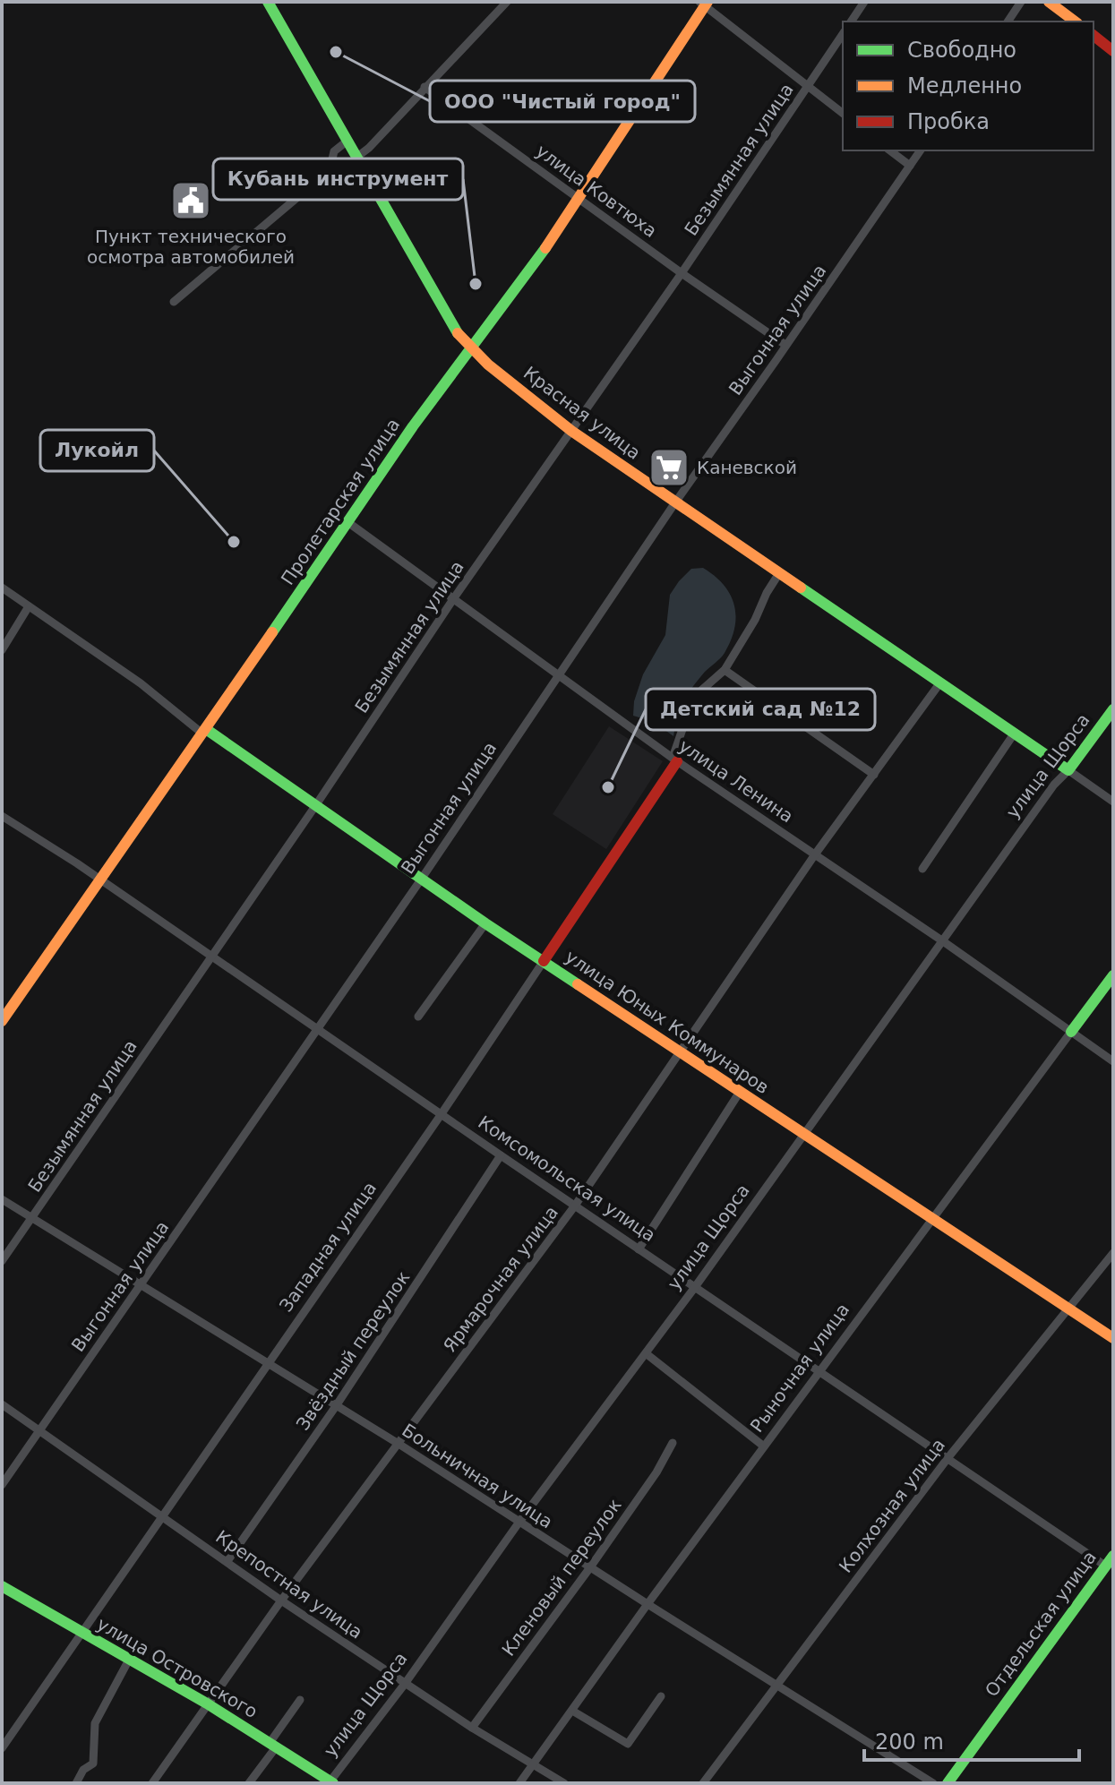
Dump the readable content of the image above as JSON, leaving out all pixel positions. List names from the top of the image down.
{
  "streets": {
    "street": [
      "Безымянная улица",
      "улица Ковтюха",
      "Выгонная улица",
      "Красная улица",
      "Пролетарская улица",
      "улица Щорса",
      "улица Ленина",
      "улица Юных Коммунаров",
      "Комсомольская улица",
      "Западная улица",
      "Ярмарочная улица",
      "Звёздный переулок",
      "Рыночная улица",
      "Больничная улица",
      "Колхозная улица",
      "Кленовый переулок",
      "Крепостная улица",
      "Отдельская улица",
      "улица Островского"
    ]
  },
  "crossings": [
    ["Безымянная улица", "улица Ковтюха"],
    ["Безымянная улица", "Красная улица"],
    ["Безымянная улица", "улица Ленина"],
    ["Безымянная улица", "улица Юных Коммунаров"],
    ["Безымянная улица", "Комсомольская улица"],
    ["Безымянная улица", "Больничная улица"],
    ["улица Ковтюха", "Выгонная улица"],
    ["улица Ковтюха", "Пролетарская улица"],
    ["Выгонная улица", "Красная улица"],
    ["Выгонная улица", "улица Ленина"],
    ["Выгонная улица", "улица Юных Коммунаров"],
    ["Выгонная улица", "Комсомольская улица"],
    ["Выгонная улица", "Больничная улица"],
    ["Выгонная улица", "Крепостная улица"],
    ["Красная улица", "Пролетарская улица"],
    ["Красная улица", "улица Щорса"],
    ["Красная улица", "Ярмарочная улица"],
    ["Пролетарская улица", "улица Ленина"],
    ["Пролетарская улица", "улица Юных Коммунаров"],
    ["Пролетарская улица", "Комсомольская улица"],
    ["улица Щорса", "улица Ленина"],
    ["улица Щорса", "улица Юных Коммунаров"],
    ["улица Щорса", "Комсомольская улица"],
    ["улица Щорса", "Больничная улица"],
    ["улица Щорса", "Крепостная улица"],
    ["улица Щорса", "улица Островского"],
    ["улица Ленина", "Западная улица"],
    ["улица Ленина", "Ярмарочная улица"],
    ["улица Ленина", "Рыночная улица"],
    ["улица Юных Коммунаров", "Западная улица"],
    ["улица Юных Коммунаров", "Ярмарочная улица"],
    ["улица Юных Коммунаров", "Рыночная улица"],
    ["улица Юных Коммунаров", "Колхозная улица"],
    ["Комсомольская улица", "Западная улица"],
    ["Комсомольская улица", "Ярмарочная улица"],
    ["Комсомольская улица", "Звёздный переулок"],
    ["Комсомольская улица", "Рыночная улица"],
    ["Комсомольская улица", "Колхозная улица"],
    ["Комсомольская улица", "Отдельская улица"],
    ["Западная улица", "Больничная улица"],
    ["Западная улица", "Крепостная улица"],
    ["Западная улица", "улица Островского"],
    ["Ярмарочная улица", "Больничная улица"],
    ["Ярмарочная улица", "Крепостная улица"],
    ["Ярмарочная улица", "улица Островского"],
    ["Звёздный переулок", "Больничная улица"],
    ["Звёздный переулок", "Крепостная улица"],
    ["Рыночная улица", "Больничная улица"],
    ["Рыночная улица", "Крепостная улица"],
    ["Больничная улица", "Колхозная улица"],
    ["Больничная улица", "Кленовый переулок"],
    ["Кленовый переулок", "Крепостная улица"]
  ],
  "places": {
    "other": [
      "ООО \"Чистый город\"",
      "Кубань инструмент",
      "Лукойл",
      "Детский сад №12"
    ],
    "public building": ["Пункт технического осмотра автомобилей"],
    "supermarket": ["Каневской"]
  },
  "legend": ["Свободно", "Медленно", "Пробка"],
  "scale_bar": "200 m"
}
